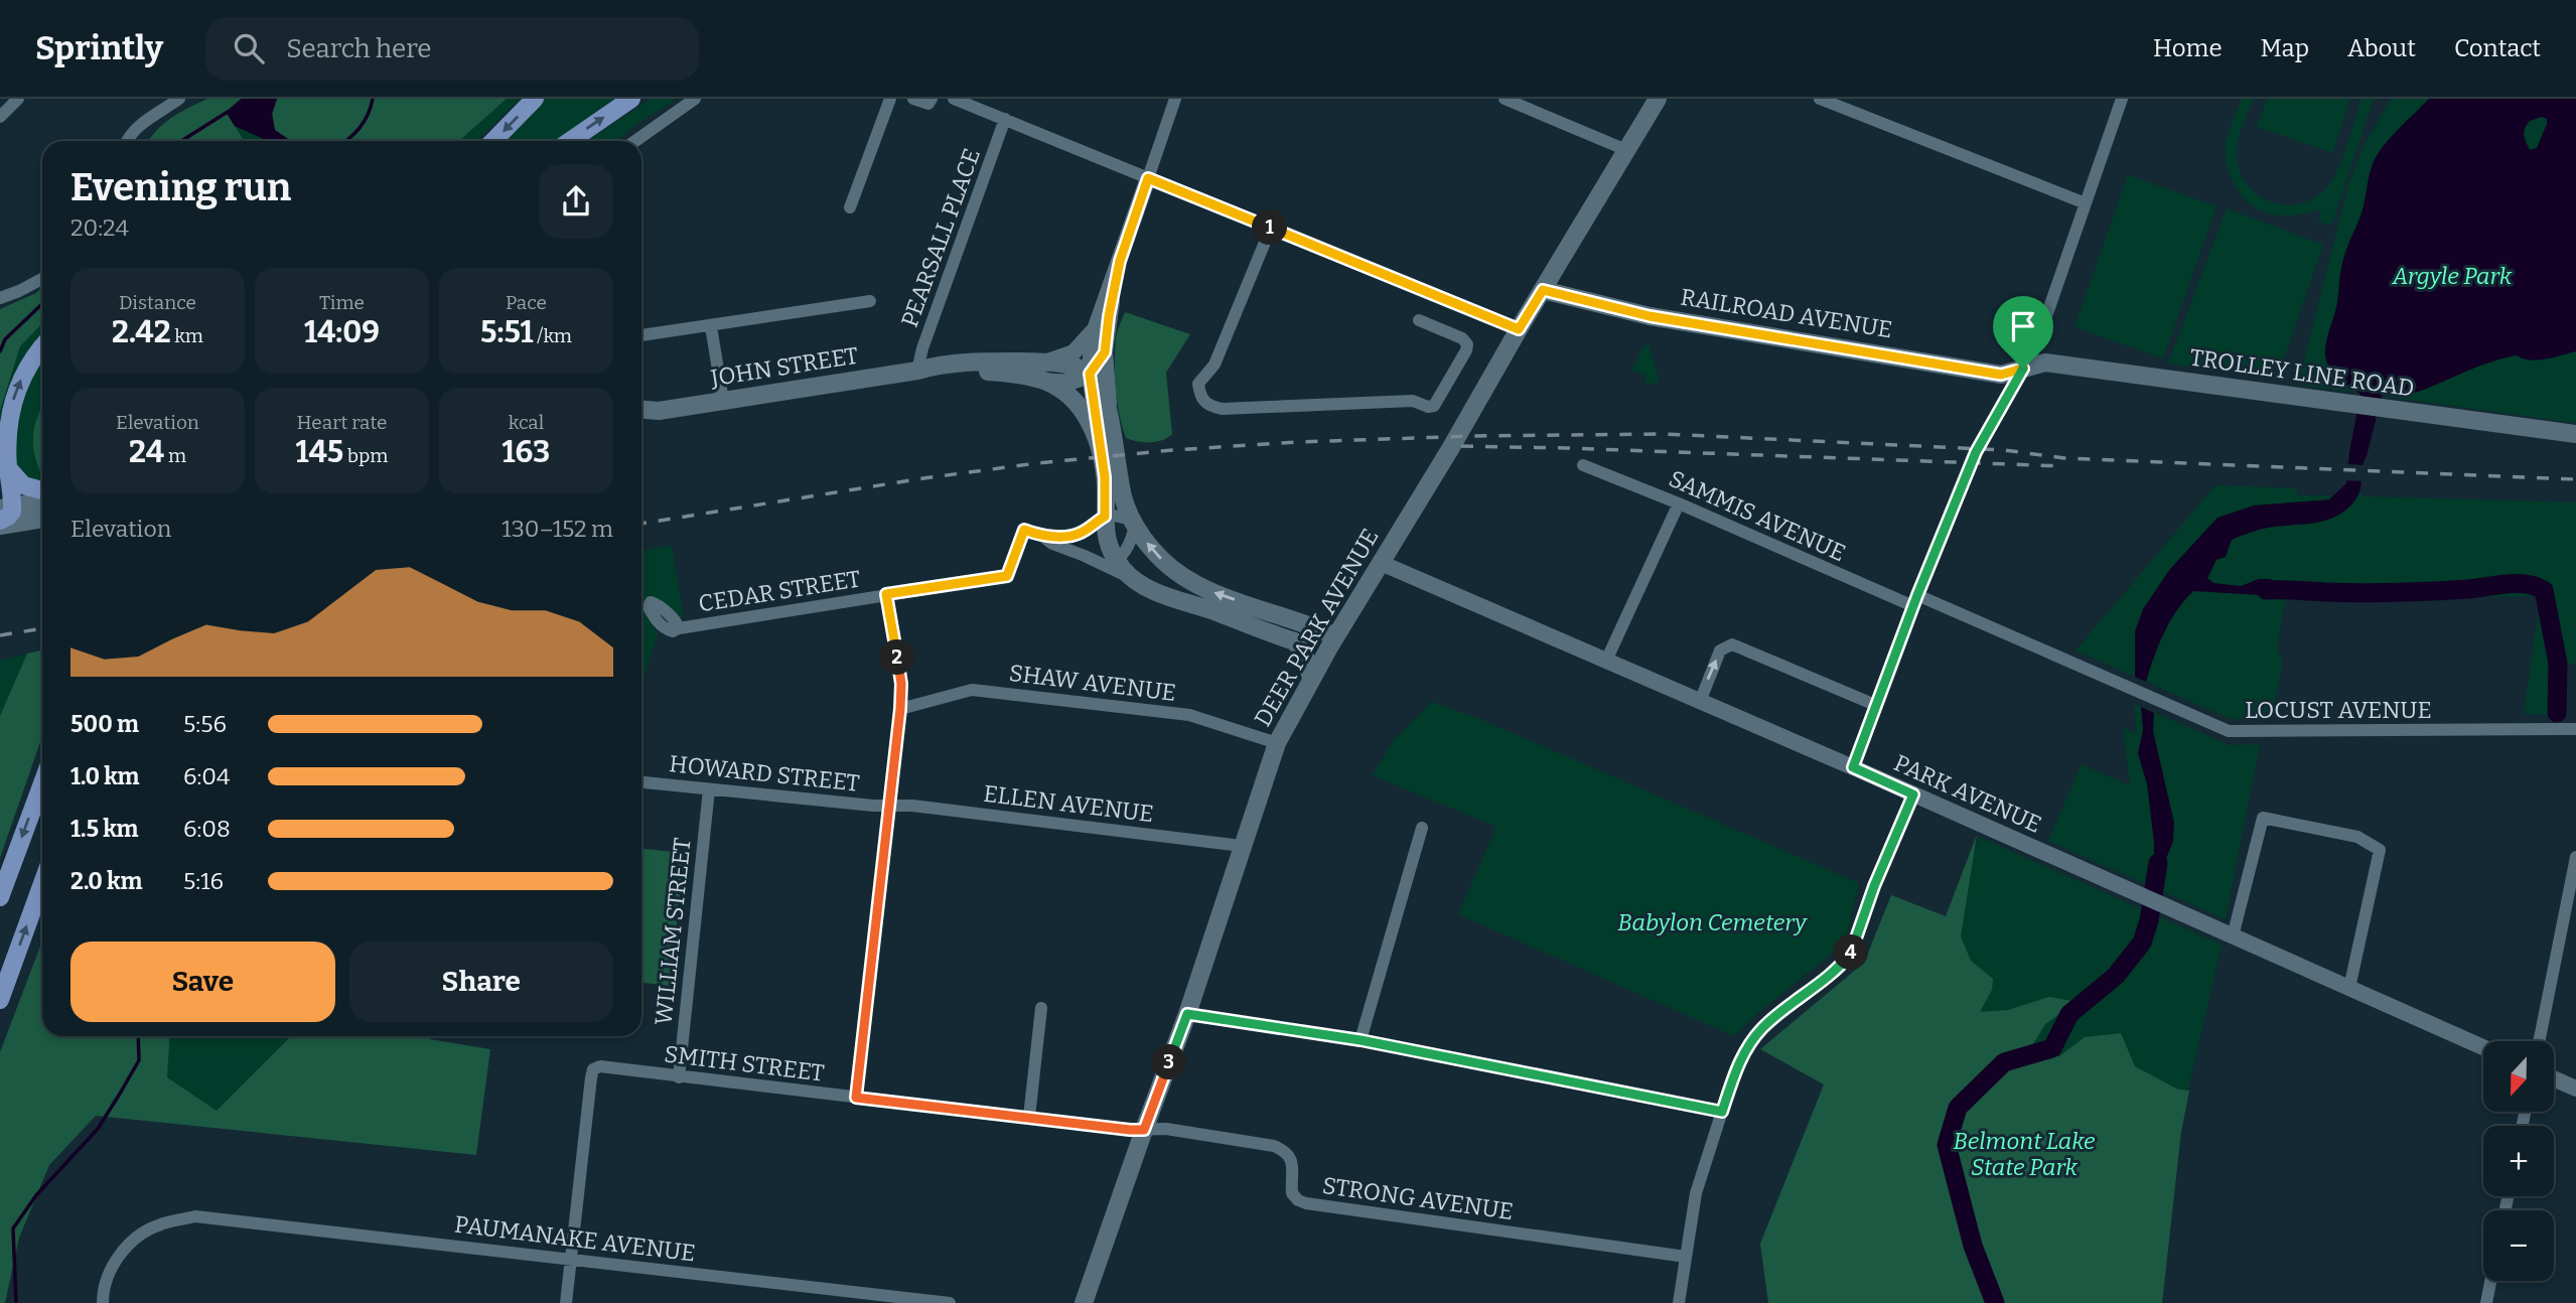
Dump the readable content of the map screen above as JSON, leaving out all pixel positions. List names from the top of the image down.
{
  "streets": {
    "main road": [
      "RAILROAD AVENUE",
      "JOHN STREET",
      "TROLLEY LINE ROAD",
      "DEER PARK AVENUE"
    ],
    "street": [
      "PEARSALL PLACE",
      "SAMMIS AVENUE",
      "CEDAR STREET",
      "SHAW AVENUE",
      "LOCUST AVENUE",
      "HOWARD STREET",
      "PARK AVENUE",
      "ELLEN AVENUE",
      "WILLIAM STREET",
      "SMITH STREET",
      "STRONG AVENUE",
      "PAUMANAKE AVENUE"
    ]
  },
  "crossings": [
    ["PEARSALL PLACE", "JOHN STREET"],
    ["RAILROAD AVENUE", "TROLLEY LINE ROAD"],
    ["RAILROAD AVENUE", "DEER PARK AVENUE"],
    ["SAMMIS AVENUE", "LOCUST AVENUE"],
    ["DEER PARK AVENUE", "SHAW AVENUE"],
    ["DEER PARK AVENUE", "PARK AVENUE"],
    ["DEER PARK AVENUE", "ELLEN AVENUE"],
    ["DEER PARK AVENUE", "SMITH STREET"],
    ["DEER PARK AVENUE", "STRONG AVENUE"],
    ["HOWARD STREET", "ELLEN AVENUE"],
    ["HOWARD STREET", "WILLIAM STREET"],
    ["WILLIAM STREET", "SMITH STREET"],
    ["SMITH STREET", "STRONG AVENUE"],
    ["SMITH STREET", "PAUMANAKE AVENUE"]
  ],
  "parks": ["Argyle Park", "Babylon Cemetery", "Belmont Lake State Park"],
  "north": "bottom",
  "page": {
    "header": "Sprintly",
    "search": "Search here",
    "nav": [
      "Home",
      "Map",
      "About",
      "Contact"
    ],
    "heading": ["Evening run", "20:24"],
    "pins": [
      "1",
      "2",
      "4",
      "3"
    ],
    "stats": [
      ["Distance", "2.42 km"],
      ["Time", "14:09"],
      ["Pace", "5:51 /km"],
      ["Elevation", "24 m"],
      ["Heart rate", "145 bpm"],
      ["kcal", "163"]
    ],
    "chart": ["Elevation", "130–152 m"],
    "list": [
      {
        "name": "500 m",
        "note": "5:56"
      },
      {
        "name": "1.0 km",
        "note": "6:04"
      },
      {
        "name": "1.5 km",
        "note": "6:08"
      },
      {
        "name": "2.0 km",
        "note": "5:16"
      }
    ],
    "buttons": ["Save", "Share"],
    "map_buttons": ["+", "−"]
  }
}
